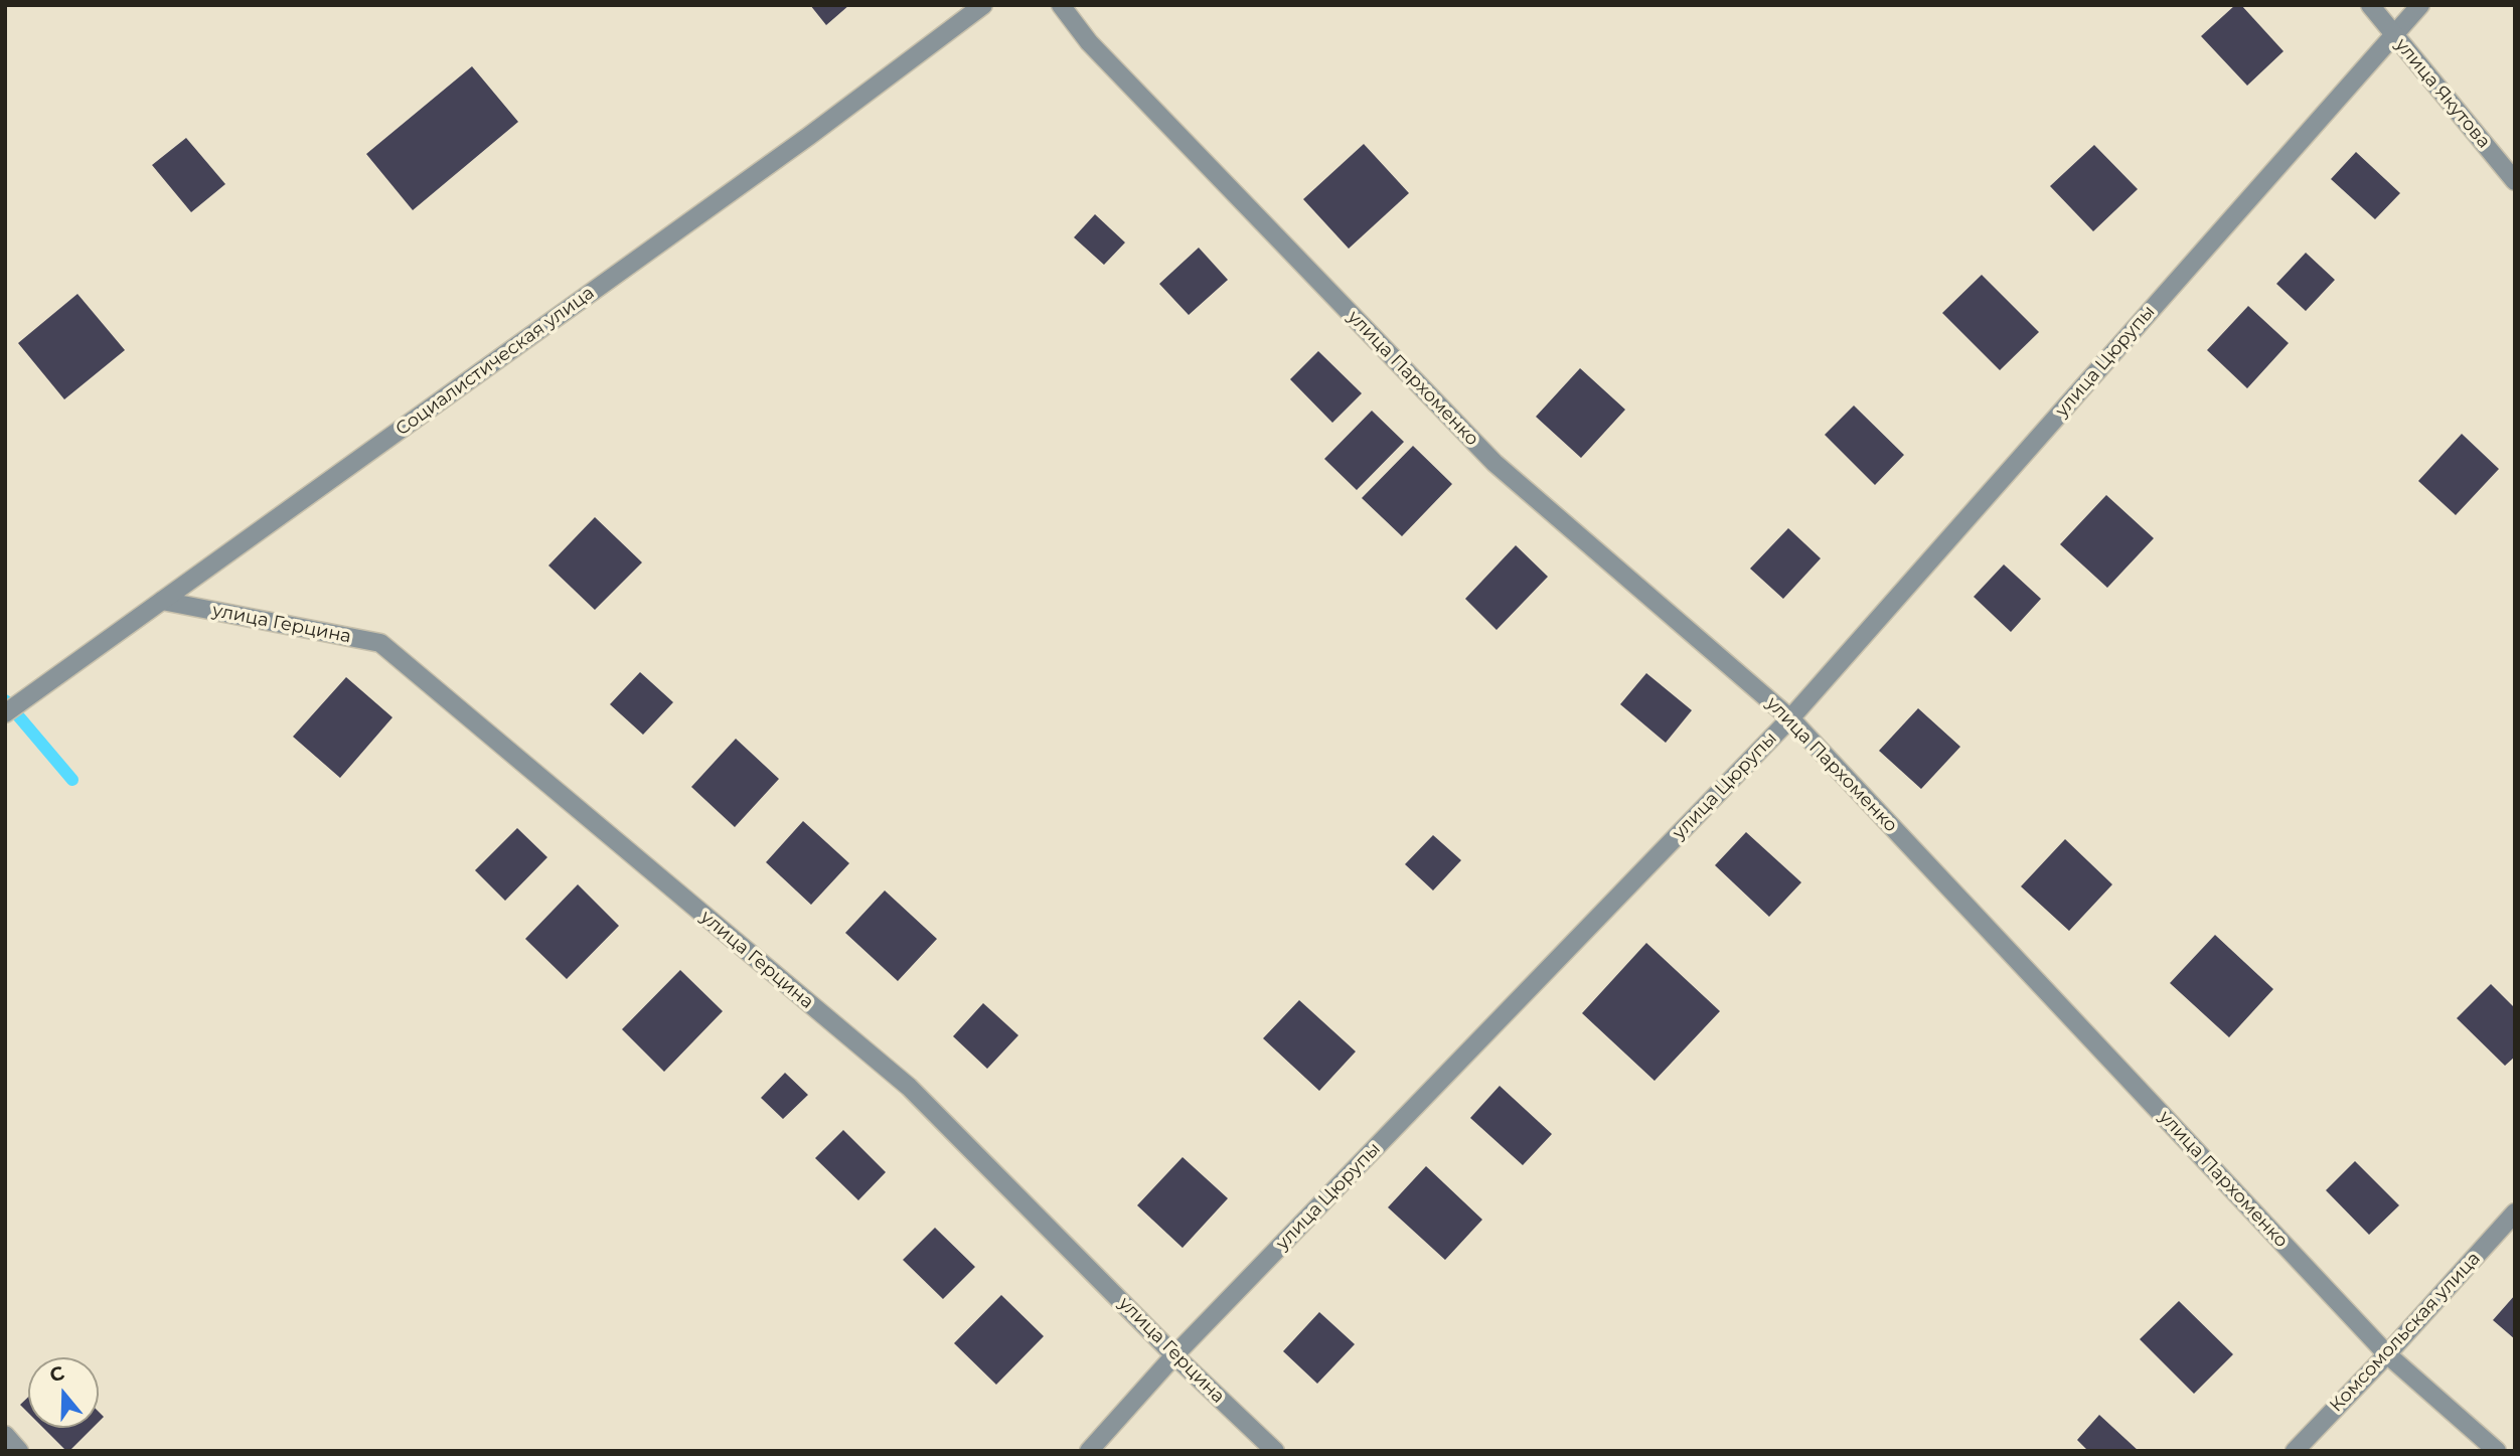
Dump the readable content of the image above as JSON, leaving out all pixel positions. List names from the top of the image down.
{
  "streets": {
    "street": [
      "улица Якутова",
      "Социалистическая улица",
      "улица Цюрупы",
      "улица Пархоменко",
      "улица Герцина",
      "Комсомольская улица"
    ]
  },
  "crossings": [
    ["улица Якутова", "улица Цюрупы"],
    ["Социалистическая улица", "улица Герцина"],
    ["улица Цюрупы", "улица Пархоменко"],
    ["улица Цюрупы", "улица Герцина"],
    ["улица Пархоменко", "Комсомольская улица"]
  ],
  "north": "top"
}
